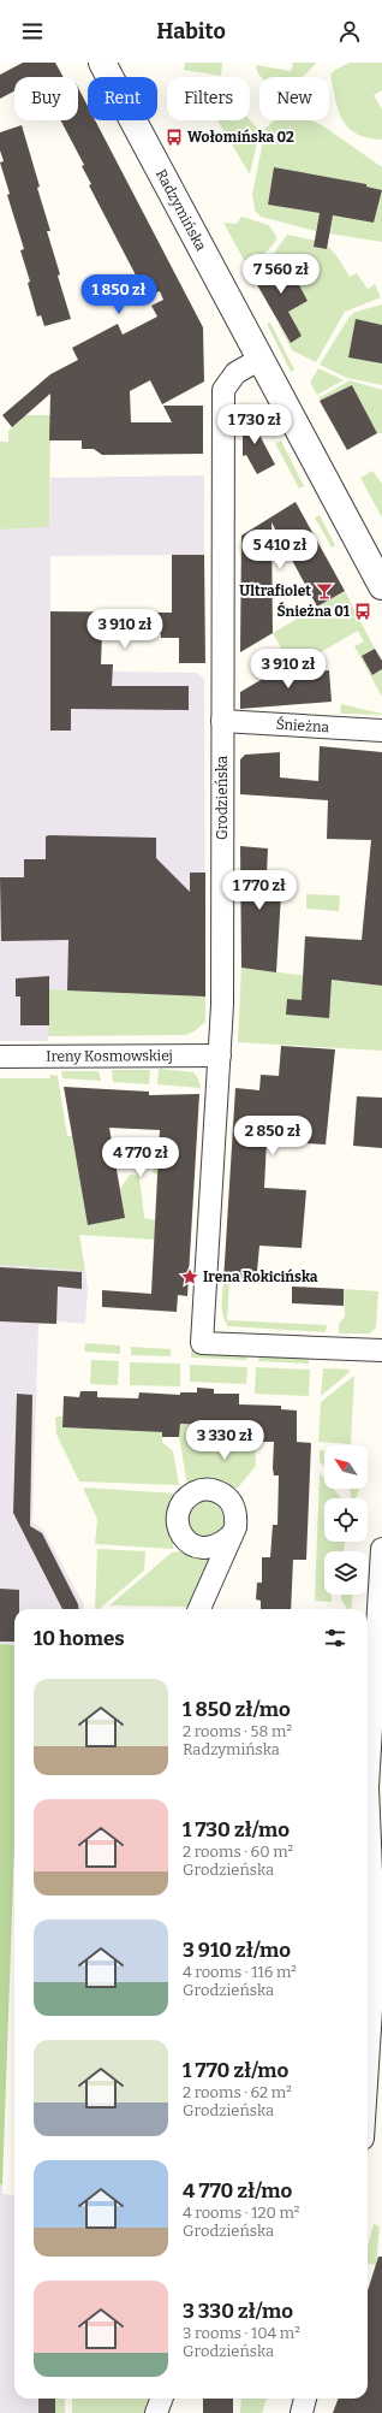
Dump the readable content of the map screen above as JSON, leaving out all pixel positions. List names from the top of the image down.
{
  "streets": {
    "street": [
      "Radzymińska",
      "Śnieżna",
      "Grodzieńska",
      "Ireny Kosmowskiej"
    ]
  },
  "crossings": [
    ["Radzymińska", "Grodzieńska"],
    ["Śnieżna", "Grodzieńska"],
    ["Grodzieńska", "Ireny Kosmowskiej"]
  ],
  "places": {
    "bus stop": ["Wołomińska 02", "Śnieżna 01"],
    "bar": ["Ultrafiolet"],
    "place": ["Irena Rokicińska"]
  },
  "north": "top left",
  "page": {
    "header": "Habito",
    "chip": [
      "Buy",
      "Rent",
      "Filters",
      "New"
    ],
    "price": [
      "7 560 zł",
      "1 850 zł",
      "1 730 zł",
      "5 410 zł",
      "3 910 zł",
      "3 910 zł",
      "1 770 zł",
      "2 850 zł",
      "4 770 zł",
      "3 330 zł"
    ],
    "heading": "10 homes",
    "list": [
      {
        "name": "1 850 zł/mo",
        "note": "2 rooms · 58 m² · Radzymińska"
      },
      {
        "name": "1 730 zł/mo",
        "note": "2 rooms · 60 m² · Grodzieńska"
      },
      {
        "name": "3 910 zł/mo",
        "note": "4 rooms · 116 m² · Grodzieńska"
      },
      {
        "name": "1 770 zł/mo",
        "note": "2 rooms · 62 m² · Grodzieńska"
      },
      {
        "name": "4 770 zł/mo",
        "note": "4 rooms · 120 m² · Grodzieńska"
      },
      {
        "name": "3 330 zł/mo",
        "note": "3 rooms · 104 m² · Grodzieńska"
      }
    ]
  }
}
